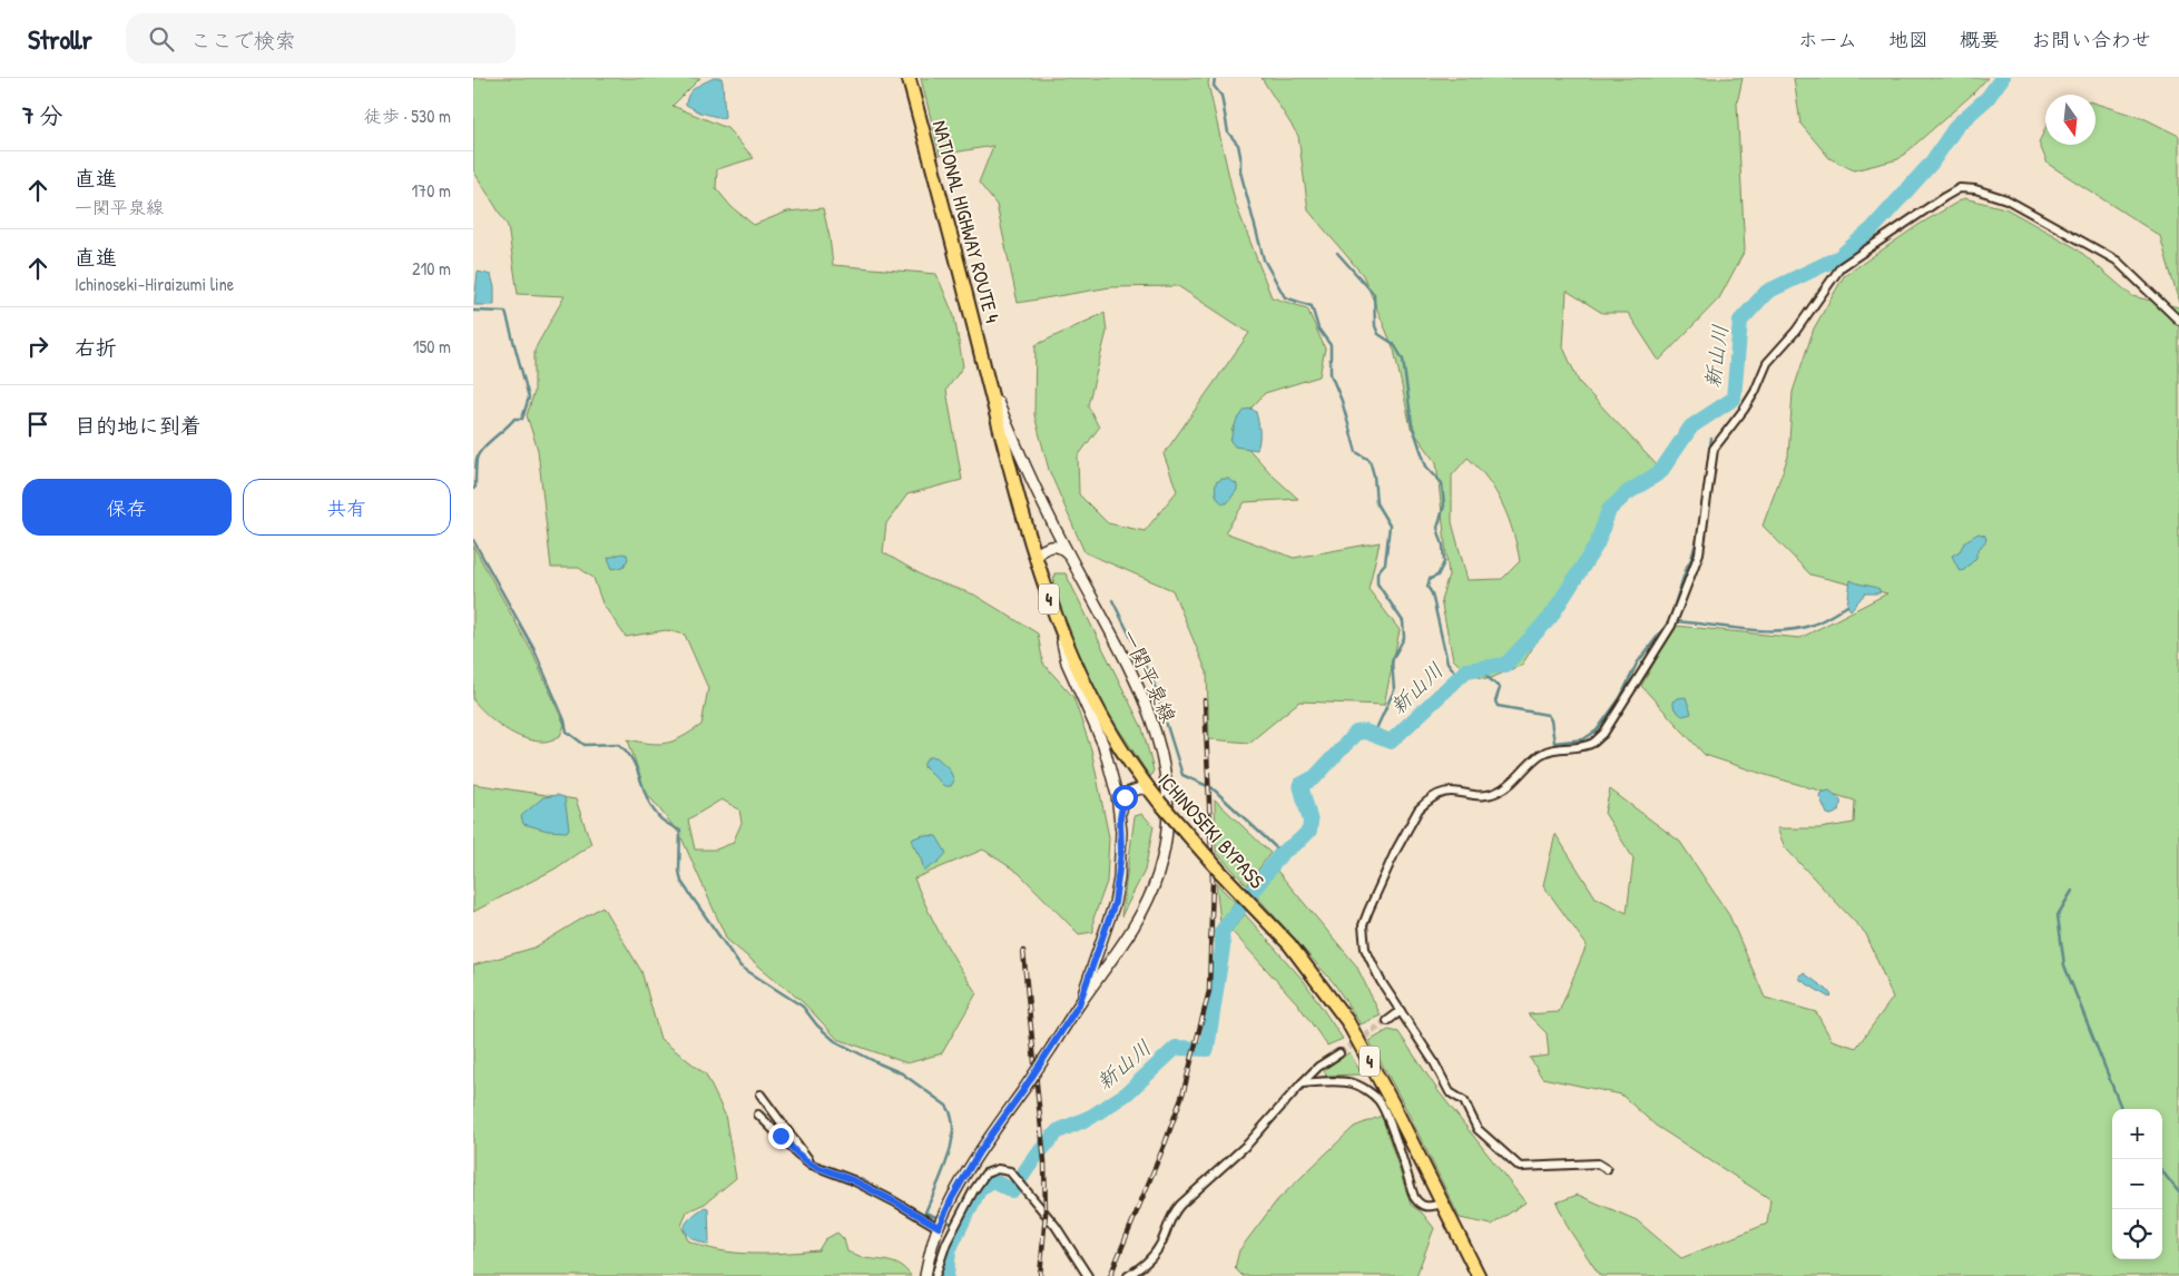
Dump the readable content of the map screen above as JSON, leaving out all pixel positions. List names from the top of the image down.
{
  "streets": {
    "highway": ["NATIONAL HIGHWAY ROUTE 4", "4", "ICHINOSEKI BYPASS"],
    "main road": ["一関平泉線"]
  },
  "crossings": [
    ["NATIONAL HIGHWAY ROUTE 4", "一関平泉線"],
    ["NATIONAL HIGHWAY ROUTE 4", "ICHINOSEKI BYPASS"],
    ["一関平泉線", "ICHINOSEKI BYPASS"]
  ],
  "water": ["新山川"],
  "north": "bottom",
  "page": {
    "header": "Strollr",
    "search": "ここで検索",
    "nav": [
      "ホーム",
      "地図",
      "概要",
      "お問い合わせ"
    ],
    "heading": ["7 分", "徒歩 · 530 m"],
    "list": [
      ["直進", "一関平泉線", "170 m"],
      ["直進", "Ichinoseki-Hiraizumi line", "210 m"],
      ["右折", "150 m"],
      "目的地に到着"
    ],
    "buttons": ["保存", "共有"],
    "map_buttons": ["+", "−"]
  }
}
